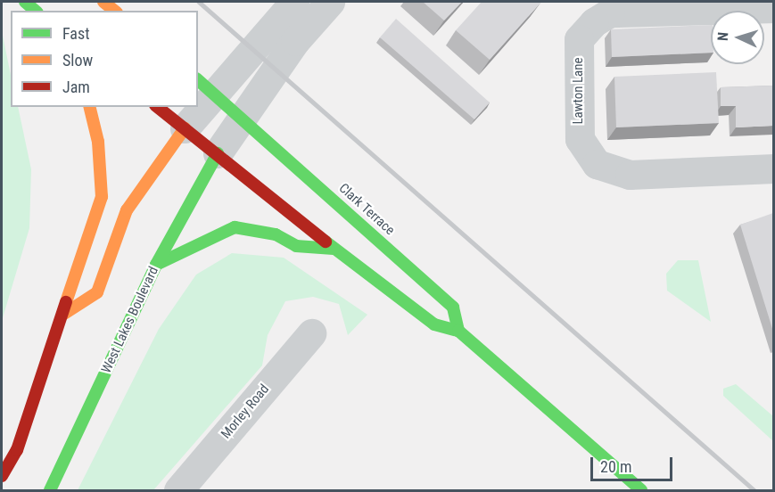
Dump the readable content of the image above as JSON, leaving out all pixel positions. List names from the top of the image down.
{
  "streets": {
    "main road": ["Clark Terrace", "West Lakes Boulevard"],
    "street": ["Lawton Lane", "Morley Road"]
  },
  "crossings": [
    ["Clark Terrace", "West Lakes Boulevard"]
  ],
  "legend": ["Fast", "Slow", "Jam"],
  "scale_bar": "20 m",
  "north": "left"
}
